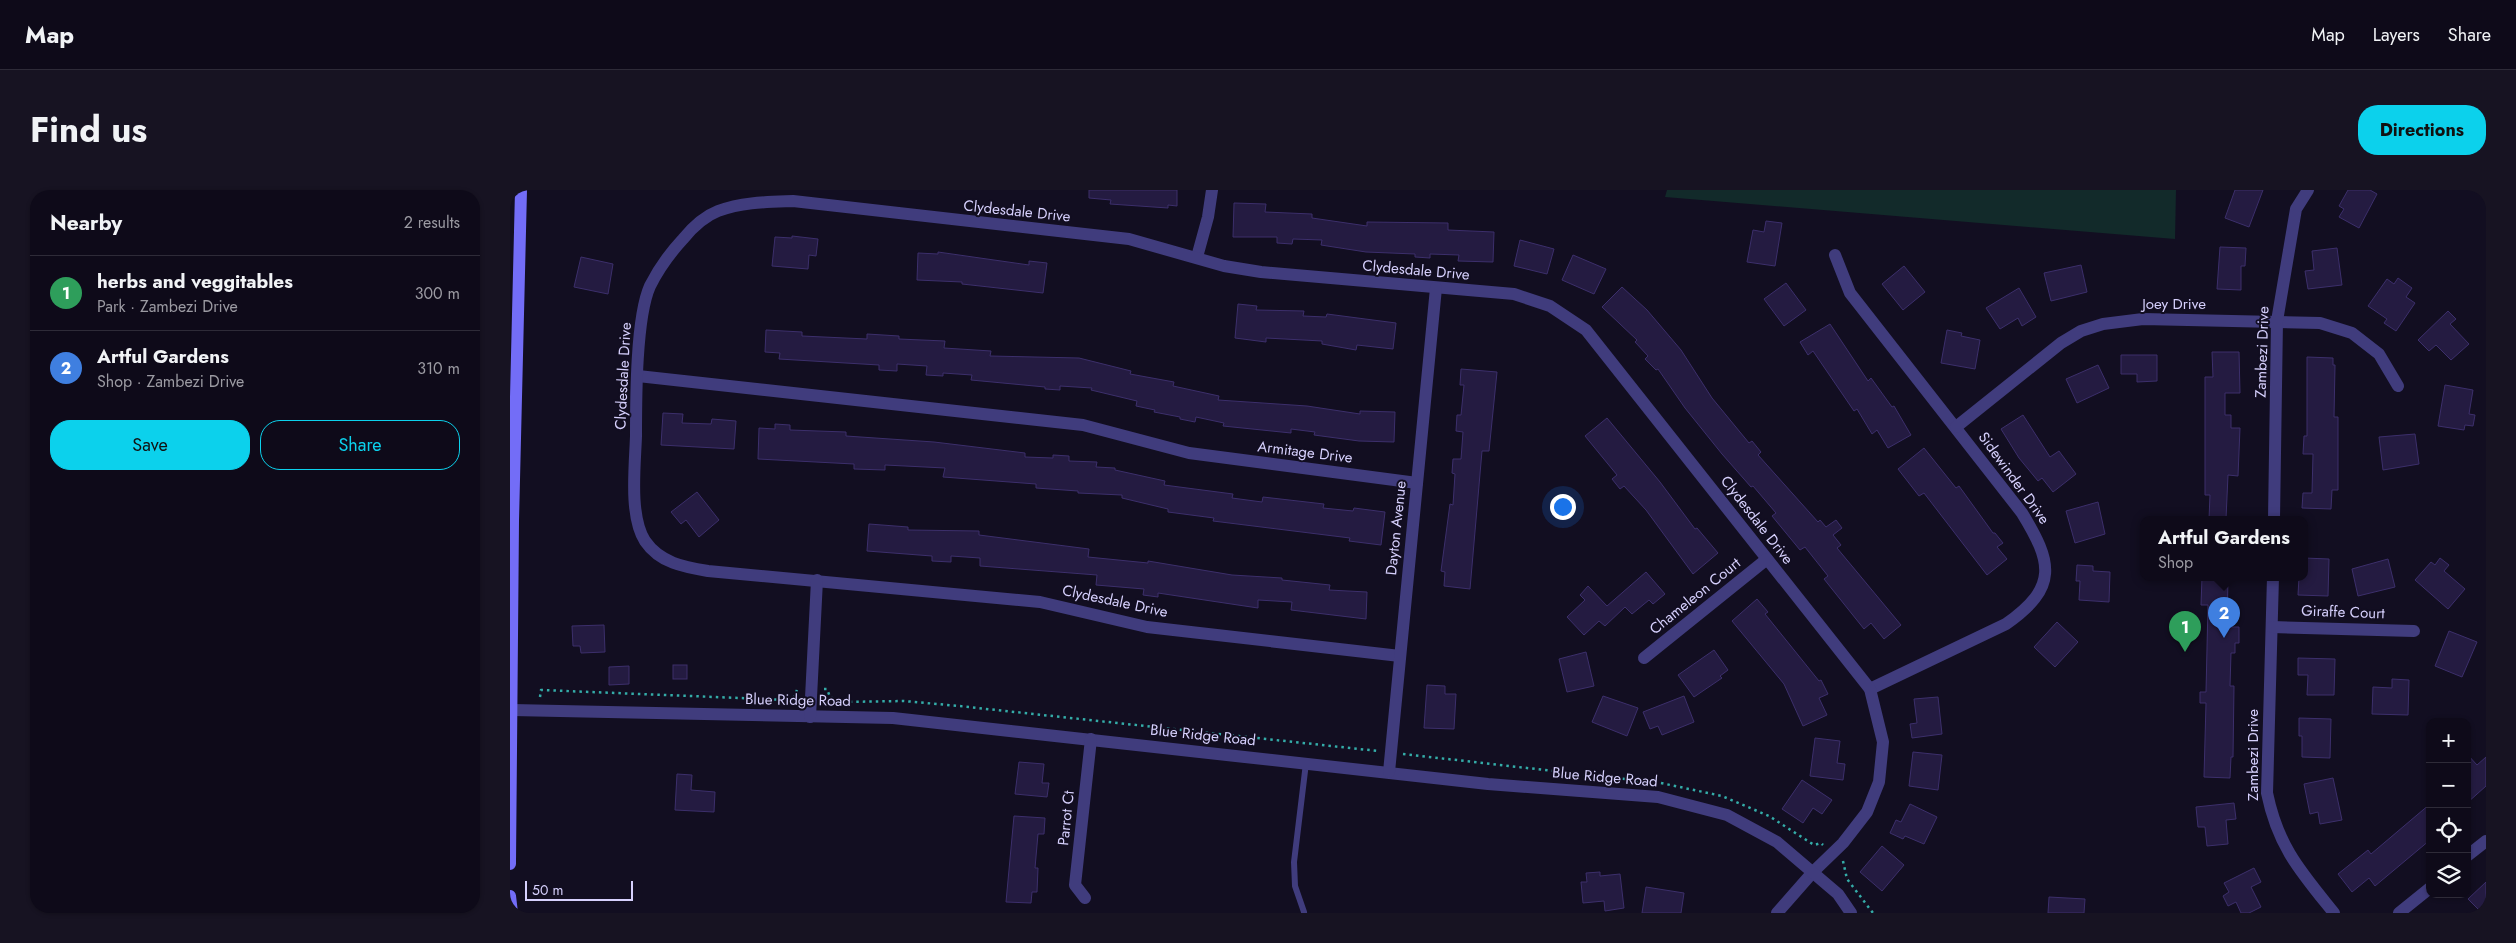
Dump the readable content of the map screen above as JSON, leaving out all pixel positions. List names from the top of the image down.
{
  "streets": {
    "street": [
      "Clydesdale Drive",
      "Joey Drive",
      "Zambezi Drive",
      "Armitage Drive",
      "Sidewinder Drive",
      "Dayton Avenue",
      "Chameleon Court",
      "Giraffe Court",
      "Blue Ridge Road",
      "Parrot Ct"
    ]
  },
  "crossings": [
    ["Clydesdale Drive", "Armitage Drive"],
    ["Clydesdale Drive", "Sidewinder Drive"],
    ["Clydesdale Drive", "Dayton Avenue"],
    ["Clydesdale Drive", "Chameleon Court"],
    ["Clydesdale Drive", "Blue Ridge Road"],
    ["Joey Drive", "Zambezi Drive"],
    ["Joey Drive", "Sidewinder Drive"],
    ["Zambezi Drive", "Giraffe Court"],
    ["Armitage Drive", "Dayton Avenue"],
    ["Dayton Avenue", "Blue Ridge Road"],
    ["Blue Ridge Road", "Parrot Ct"]
  ],
  "scale_bar": "50 m",
  "page": {
    "header": "Map",
    "nav": ["Map", "Layers", "Share"],
    "title": "Find us",
    "buttons": [
      "Directions",
      ["Save", "Share"]
    ],
    "heading": ["Nearby", "2 results"],
    "list": [
      {
        "mark": "1",
        "name": "herbs and veggitables",
        "note": "Park · Zambezi Drive",
        "value": "300 m"
      },
      {
        "mark": "2",
        "name": "Artful Gardens",
        "note": "Shop · Zambezi Drive",
        "value": "310 m"
      }
    ],
    "popup": ["Artful Gardens", "Shop"],
    "pins": ["2", "1"],
    "map_buttons": ["+", "−"],
    "scale": "50 m"
  }
}
